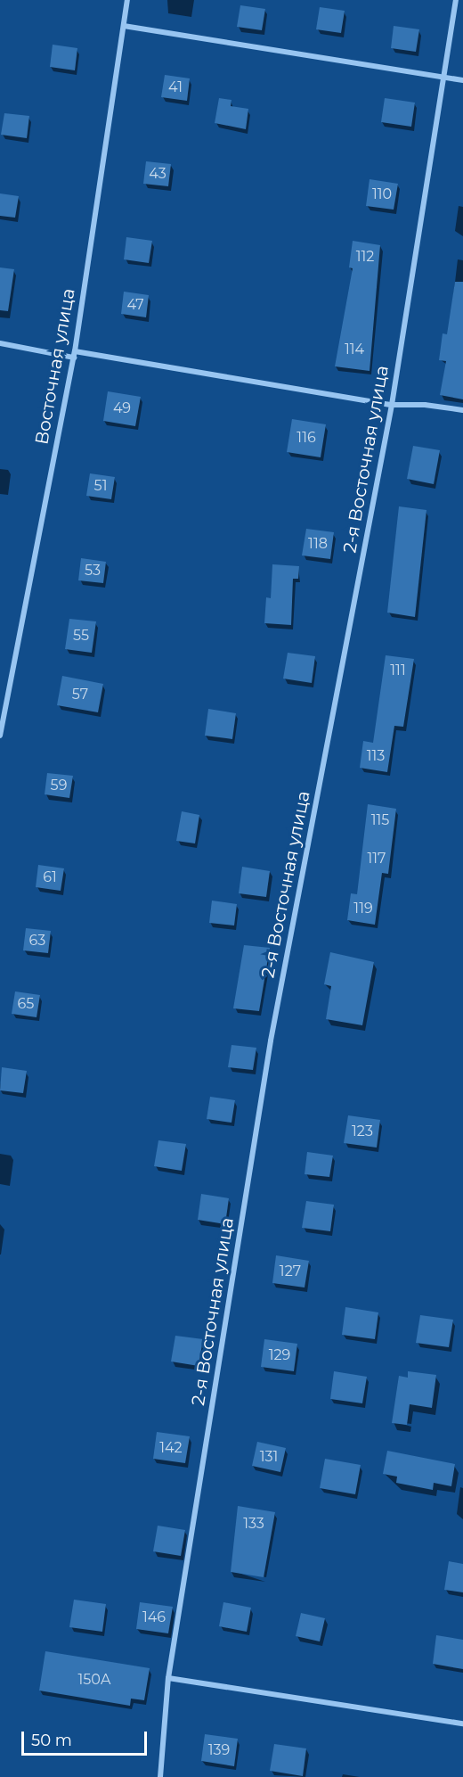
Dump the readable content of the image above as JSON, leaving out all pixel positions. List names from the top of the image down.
{
  "streets": {
    "street": ["Восточная улица", "2-я Восточная улица"]
  },
  "house_numbers": [
    "41",
    "43",
    "110",
    "112",
    "47",
    "114",
    "49",
    "116",
    "51",
    "118",
    "53",
    "55",
    "111",
    "57",
    "113",
    "59",
    "115",
    "117",
    "61",
    "119",
    "63",
    "65",
    "123",
    "127",
    "129",
    "142",
    "131",
    "133",
    "146",
    "150А",
    "139"
  ],
  "scale_bar": "50 m"
}
